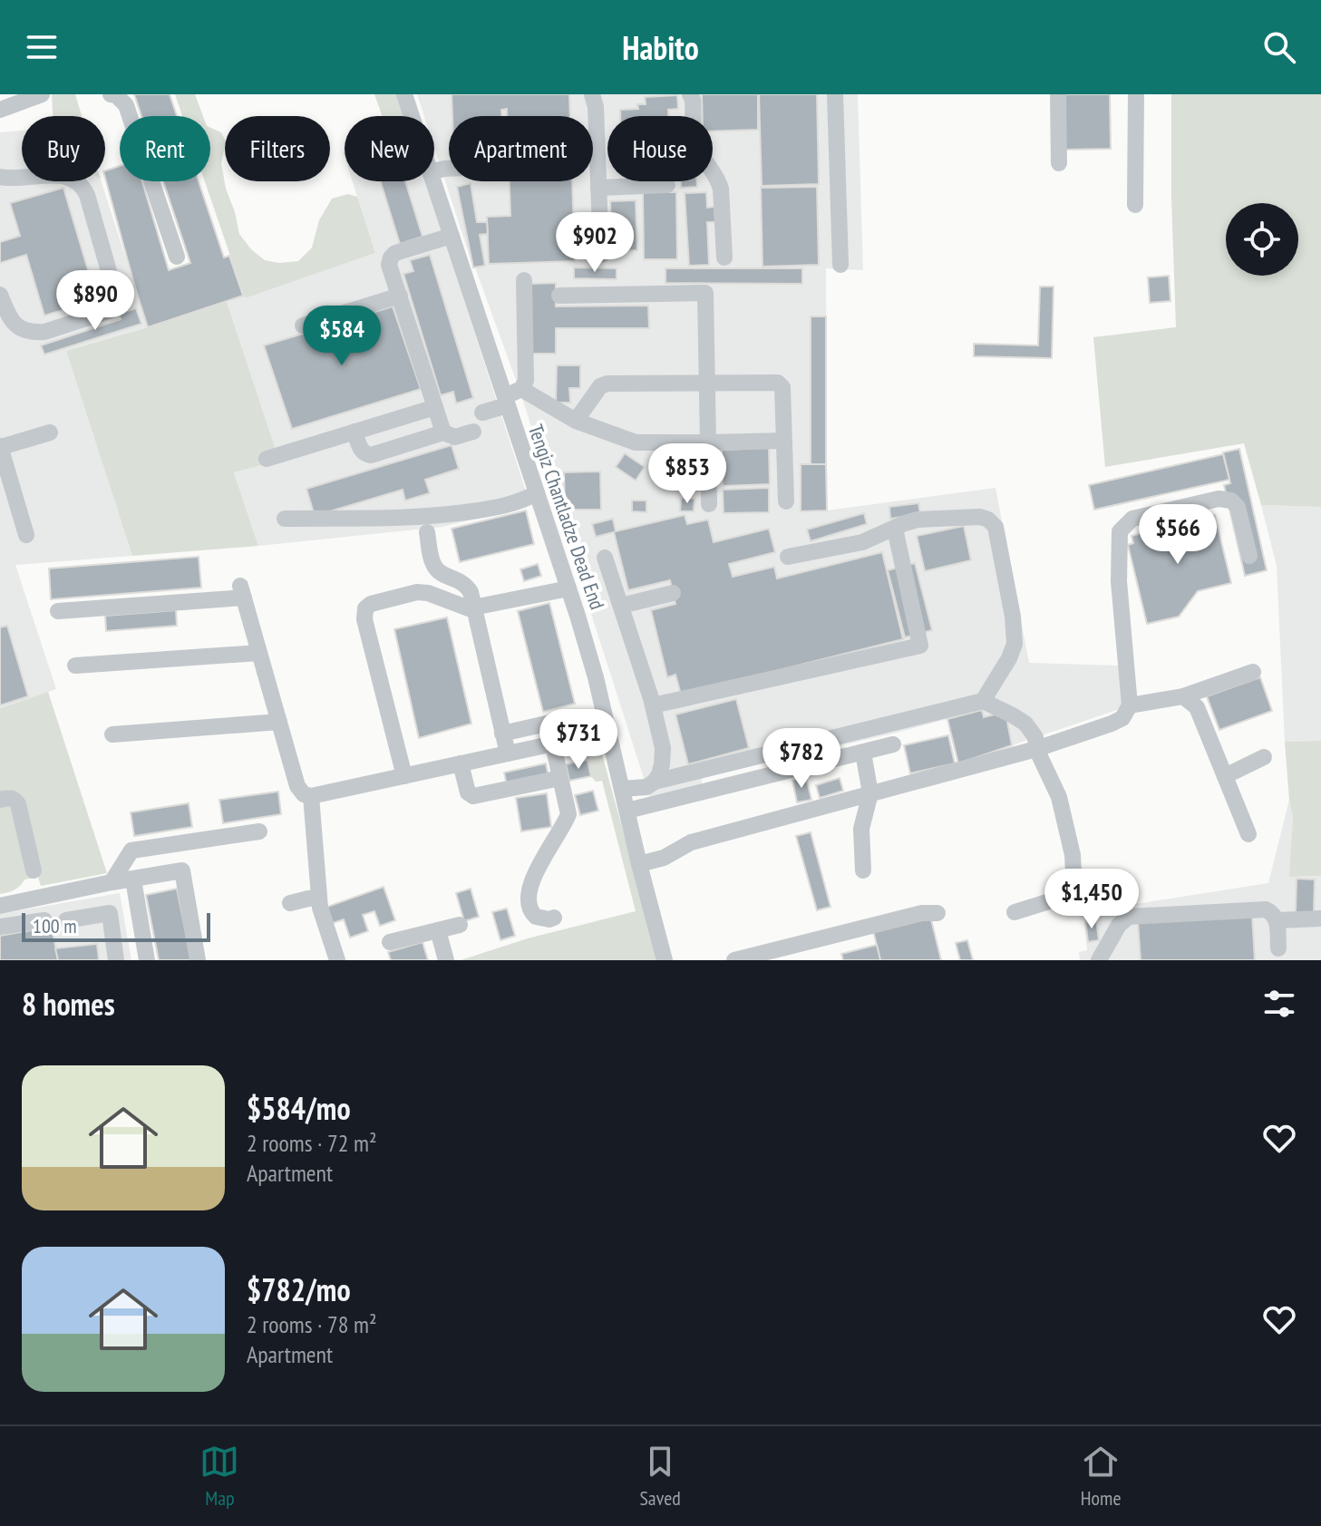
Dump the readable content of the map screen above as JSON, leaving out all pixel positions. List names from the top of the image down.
{
  "streets": {
    "street": ["Tengiz Chantladze Dead End"]
  },
  "scale_bar": "100 m",
  "page": {
    "header": "Habito",
    "chip": [
      "Buy",
      "Rent",
      "Filters",
      "New",
      "Apartment",
      "House"
    ],
    "price": [
      "$902",
      "$890",
      "$584",
      "$853",
      "$566",
      "$731",
      "$782",
      "$1,450"
    ],
    "scale": "100 m",
    "heading": "8 homes",
    "list": [
      {
        "name": "$584/mo",
        "note": "2 rooms · 72 m² · Apartment"
      },
      {
        "name": "$782/mo",
        "note": "2 rooms · 78 m² · Apartment"
      }
    ],
    "tabs": ["Map", "Saved", "Home"]
  }
}
